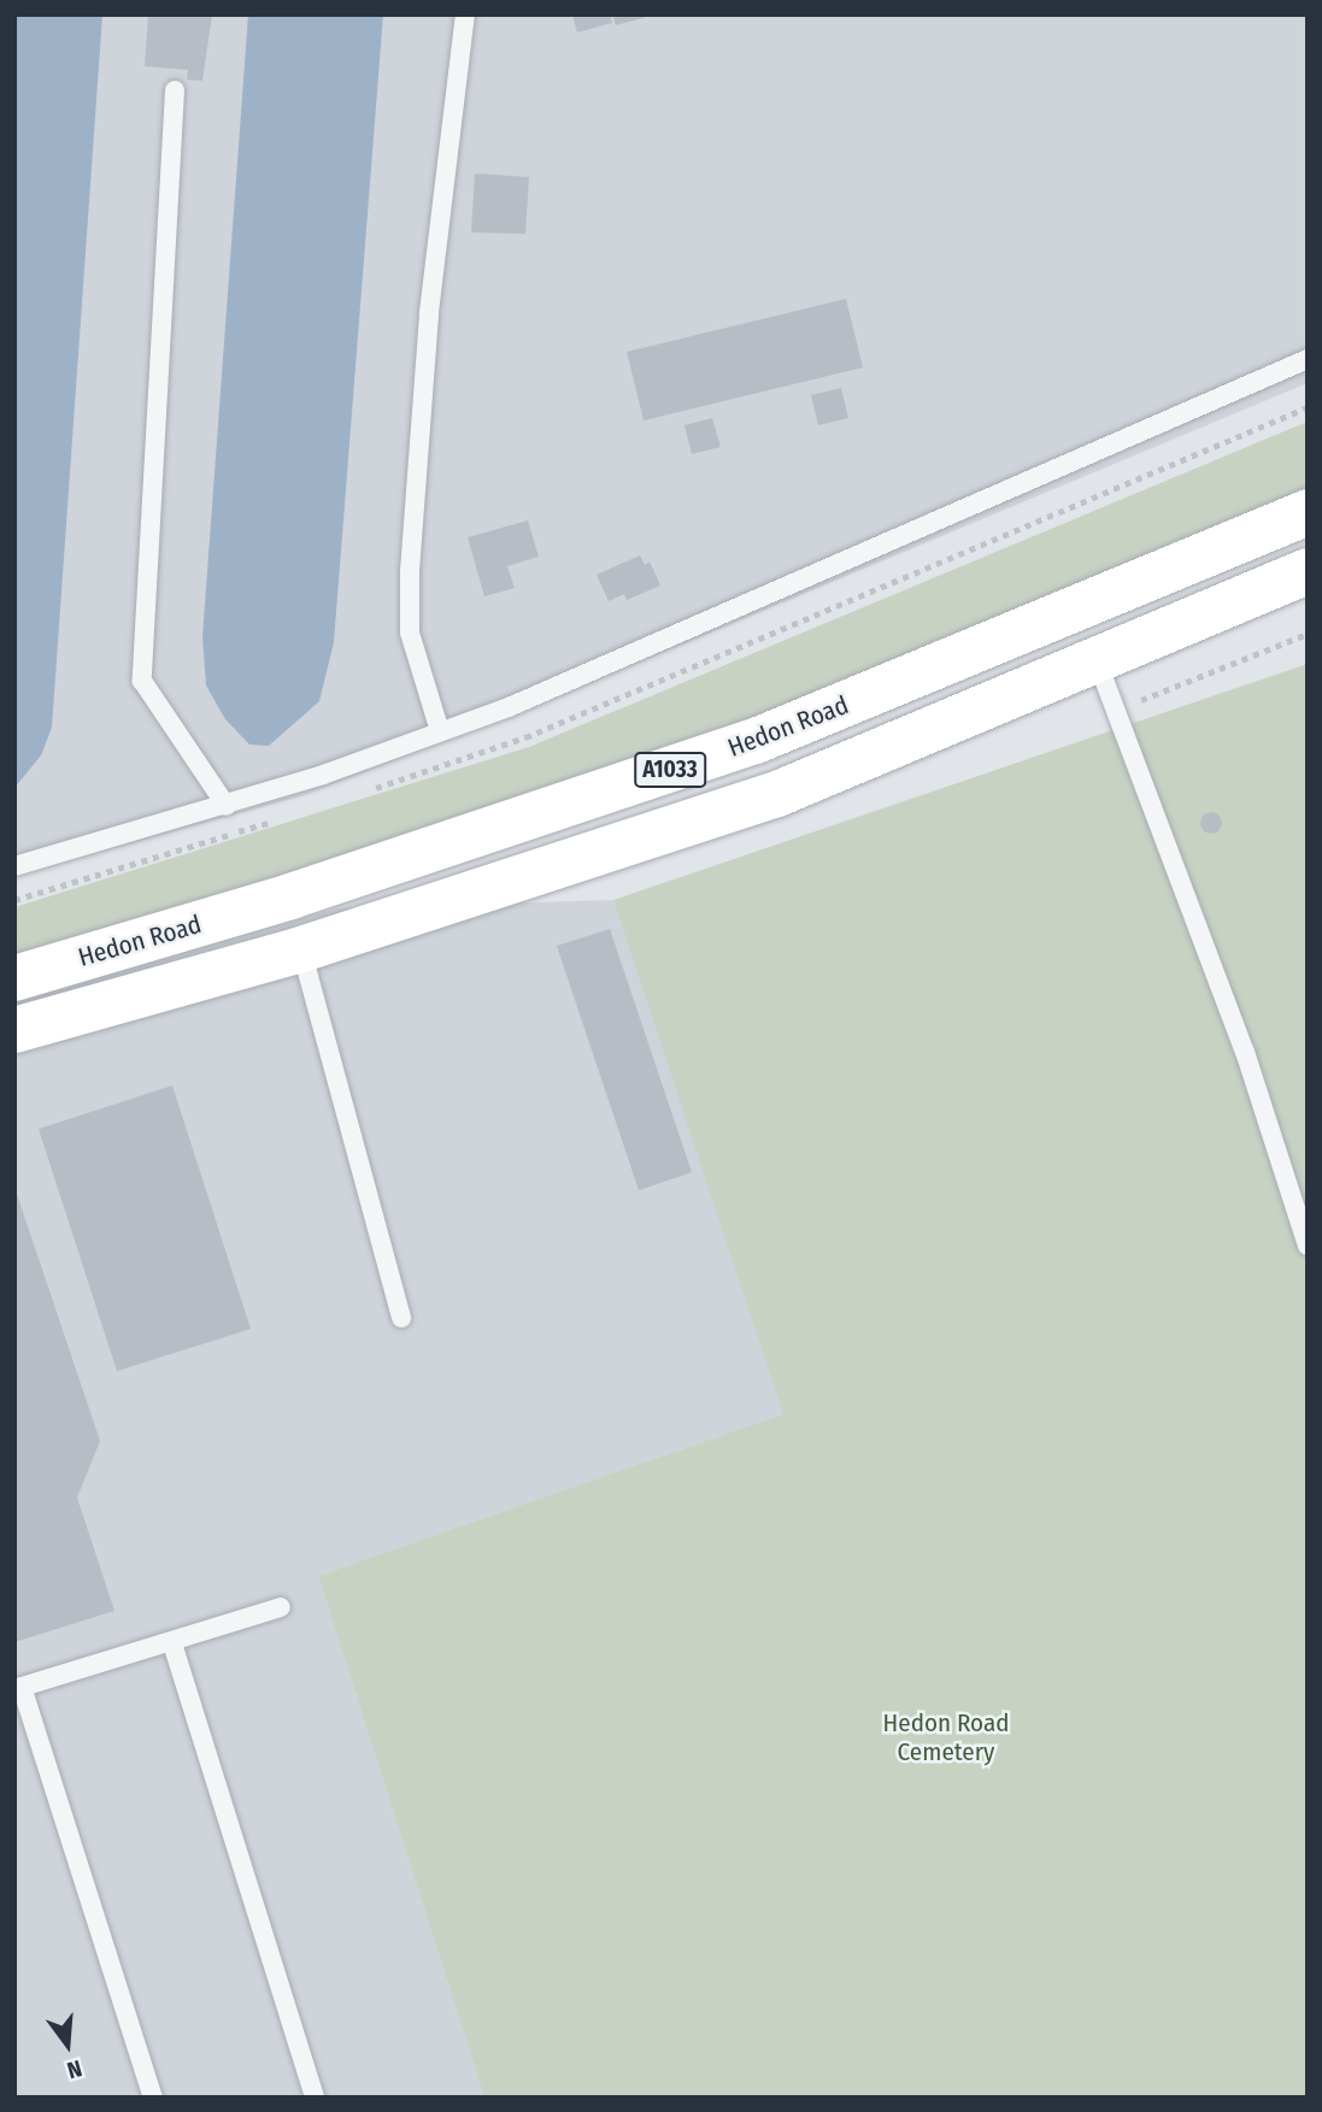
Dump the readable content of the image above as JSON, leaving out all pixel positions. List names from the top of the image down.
{
  "streets": {
    "highway": ["Hedon Road", "A1033"]
  },
  "parks": ["Hedon Road Cemetery"],
  "north": "bottom"
}
